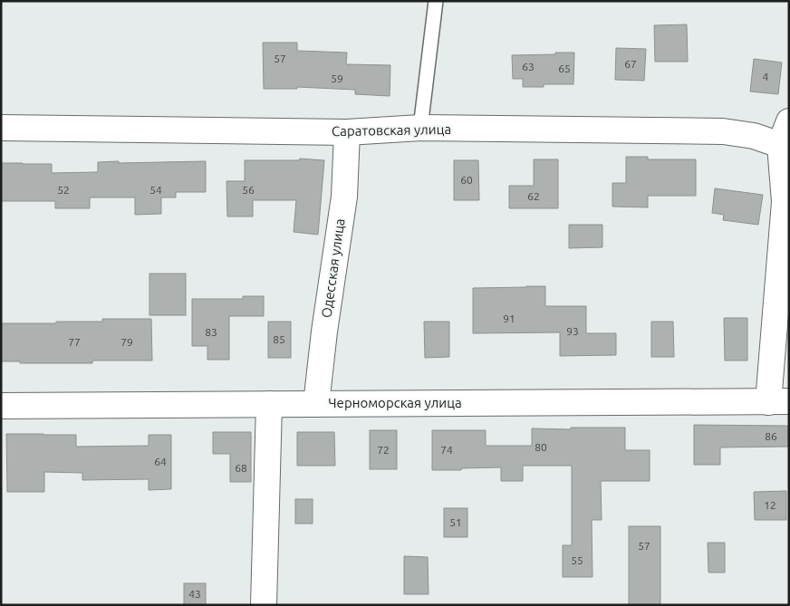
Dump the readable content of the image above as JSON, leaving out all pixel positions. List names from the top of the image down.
{
  "streets": {
    "street": ["Саратовская улица", "Одесская улица", "Черноморская улица"]
  },
  "crossings": [
    ["Саратовская улица", "Одесская улица"],
    ["Одесская улица", "Черноморская улица"]
  ],
  "house_numbers": [
    "57",
    "67",
    "63",
    "65",
    "4",
    "59",
    "60",
    "52",
    "54",
    "56",
    "62",
    "91",
    "93",
    "83",
    "85",
    "77",
    "79",
    "86",
    "80",
    "72",
    "74",
    "64",
    "68",
    "12",
    "51",
    "57",
    "55",
    "43"
  ]
}
